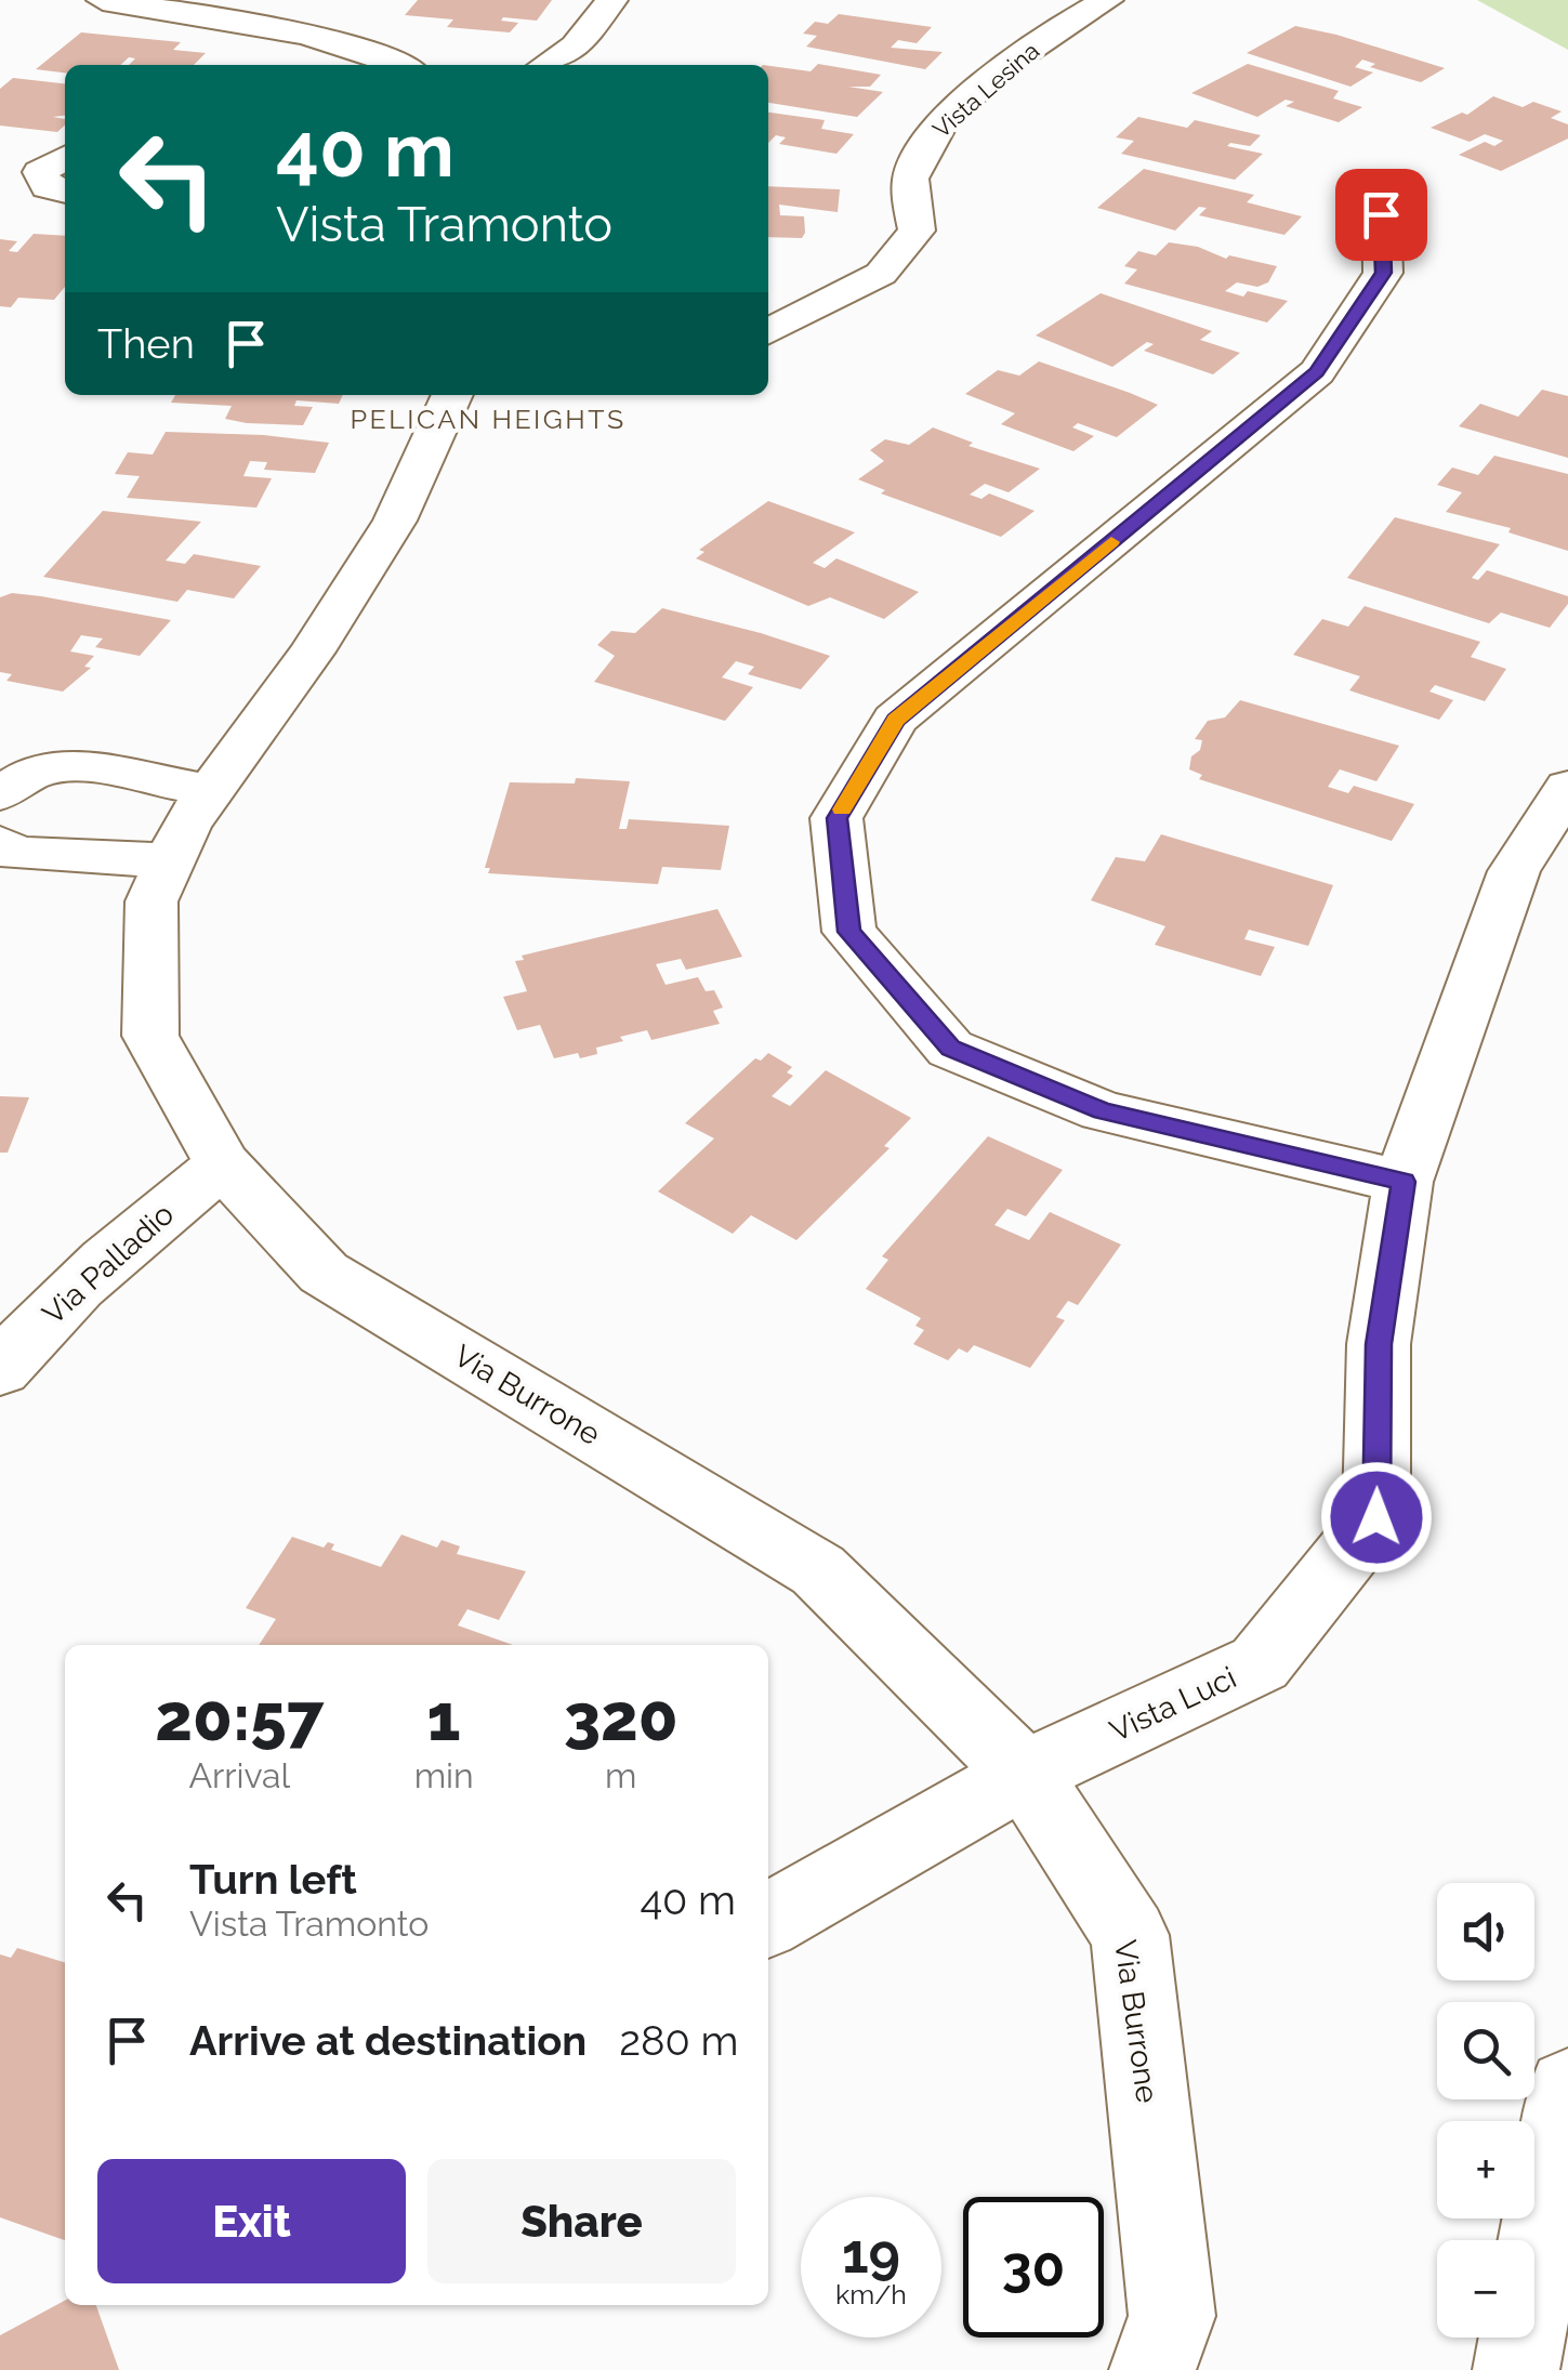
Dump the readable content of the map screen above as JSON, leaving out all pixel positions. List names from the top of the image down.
{
  "streets": {
    "street": [
      "Vista Lesina",
      "Via Palladio",
      "Via Burrone",
      "Vista Luci"
    ]
  },
  "crossings": [
    ["Via Palladio", "Via Burrone"],
    ["Via Burrone", "Vista Luci"]
  ],
  "districts": ["PELICAN HEIGHTS"],
  "page": {
    "turn": ["40 m", "Vista Tramonto"],
    "then": "Then",
    "eta": [
      "20:57",
      "Arrival",
      "1",
      "min",
      "320",
      "m"
    ],
    "list": [
      {
        "name": "Turn left",
        "note": "Vista Tramonto",
        "value": "40 m"
      },
      {
        "name": "Arrive at destination",
        "value": "280 m"
      }
    ],
    "map_buttons": ["+", "−"],
    "buttons": ["Exit", "Share"],
    "speed": "19 km/h",
    "limit": "30"
  }
}
